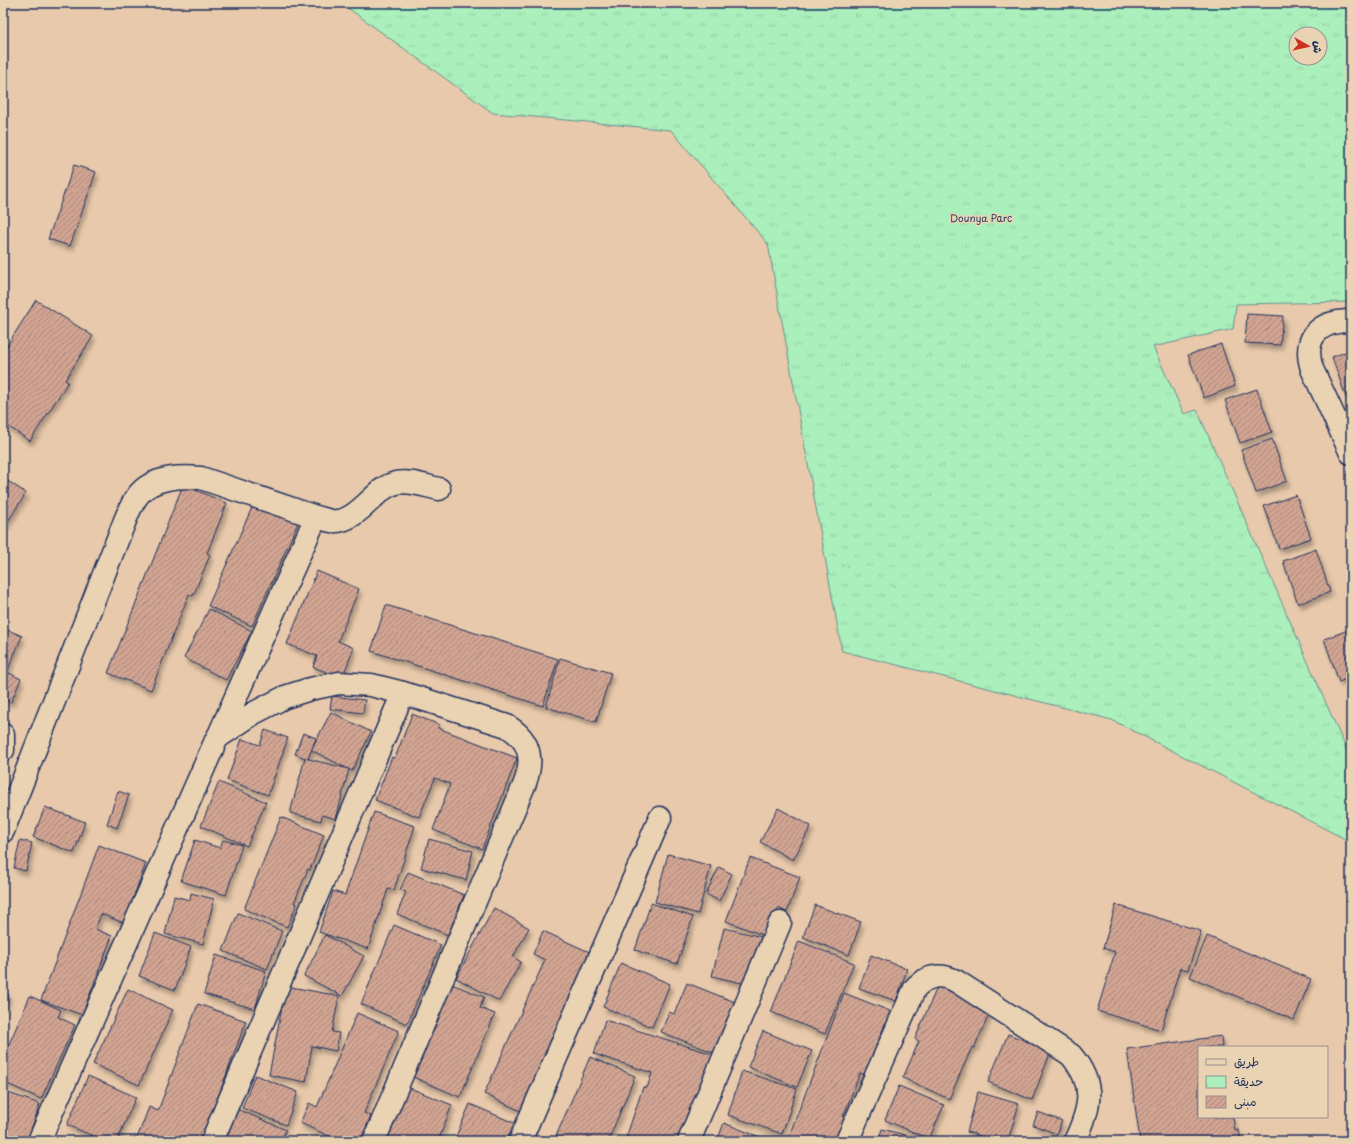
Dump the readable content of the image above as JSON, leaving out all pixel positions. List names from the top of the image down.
{
  "parks": ["Dounya Parc"],
  "legend": ["طريق", "حديقة", "مبنى"],
  "north": "right"
}
